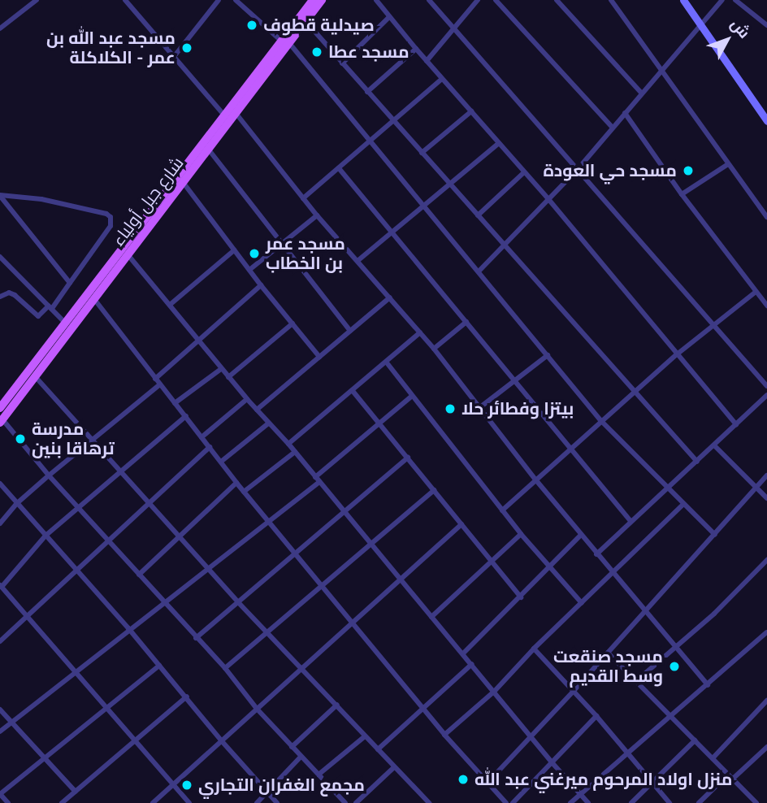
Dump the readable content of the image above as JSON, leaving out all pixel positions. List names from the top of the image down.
{
  "streets": {
    "main road": ["شارع جبل أولياء"]
  },
  "places": [
    "صيدلية قطوف",
    "مسجد عبد الله بن عمر - الكلاكلة",
    "مسجد عطا",
    "مسجد حي العودة",
    "مسجد عمر بن الخطاب",
    "بيتزا وفطائر حلا",
    "مدرسة ترهاقا بنين",
    "مسجد صنقعت وسط القديم",
    "منزل اولاد المرحوم ميرغني عبد الله",
    "مجمع الغفران التجاري"
  ],
  "north": "top right"
}
